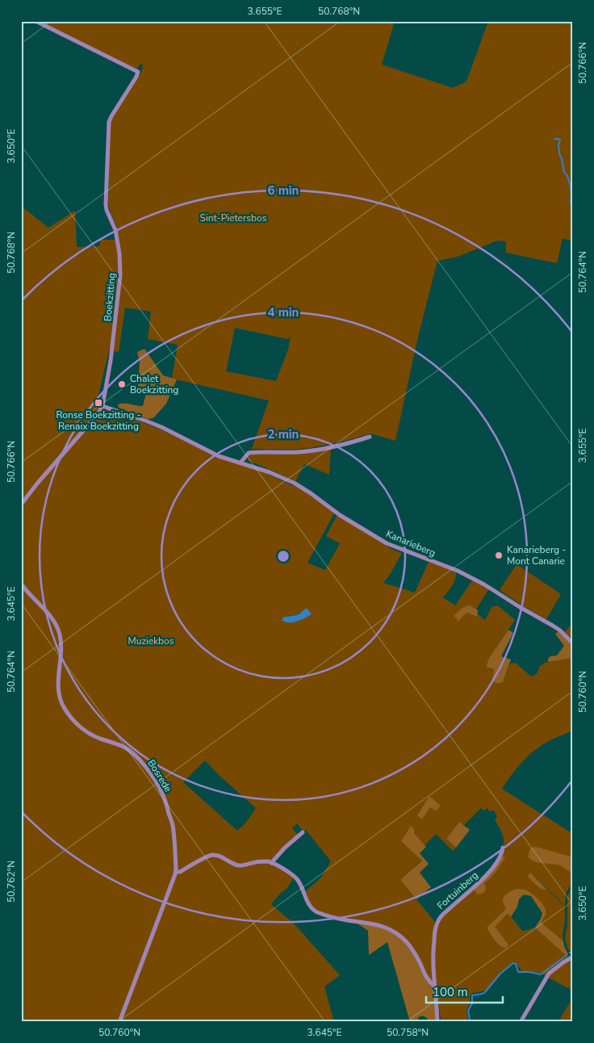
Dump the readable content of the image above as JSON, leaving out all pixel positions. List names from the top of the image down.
{
  "streets": {
    "street": [
      "Boekzitting",
      "Kanarieberg",
      "Bosrede",
      "Fortuinberg"
    ]
  },
  "parks": ["Sint-Pietersbos", "Muziekbos"],
  "places": {
    "other": ["Chalet Boekzitting", "Kanarieberg - Mont Canarie"],
    "transit": ["Ronse Boekzitting - Renaix Boekzitting"]
  },
  "scale_bar": "100 m",
  "coordinates": [
    "3.655°E",
    "50.768°N",
    "50.766°N",
    "3.650°E",
    "50.764°N",
    "3.645°E",
    "50.760°N",
    "50.762°N",
    "50.758°N"
  ],
  "rings": ["6 min", "4 min", "2 min"]
}
